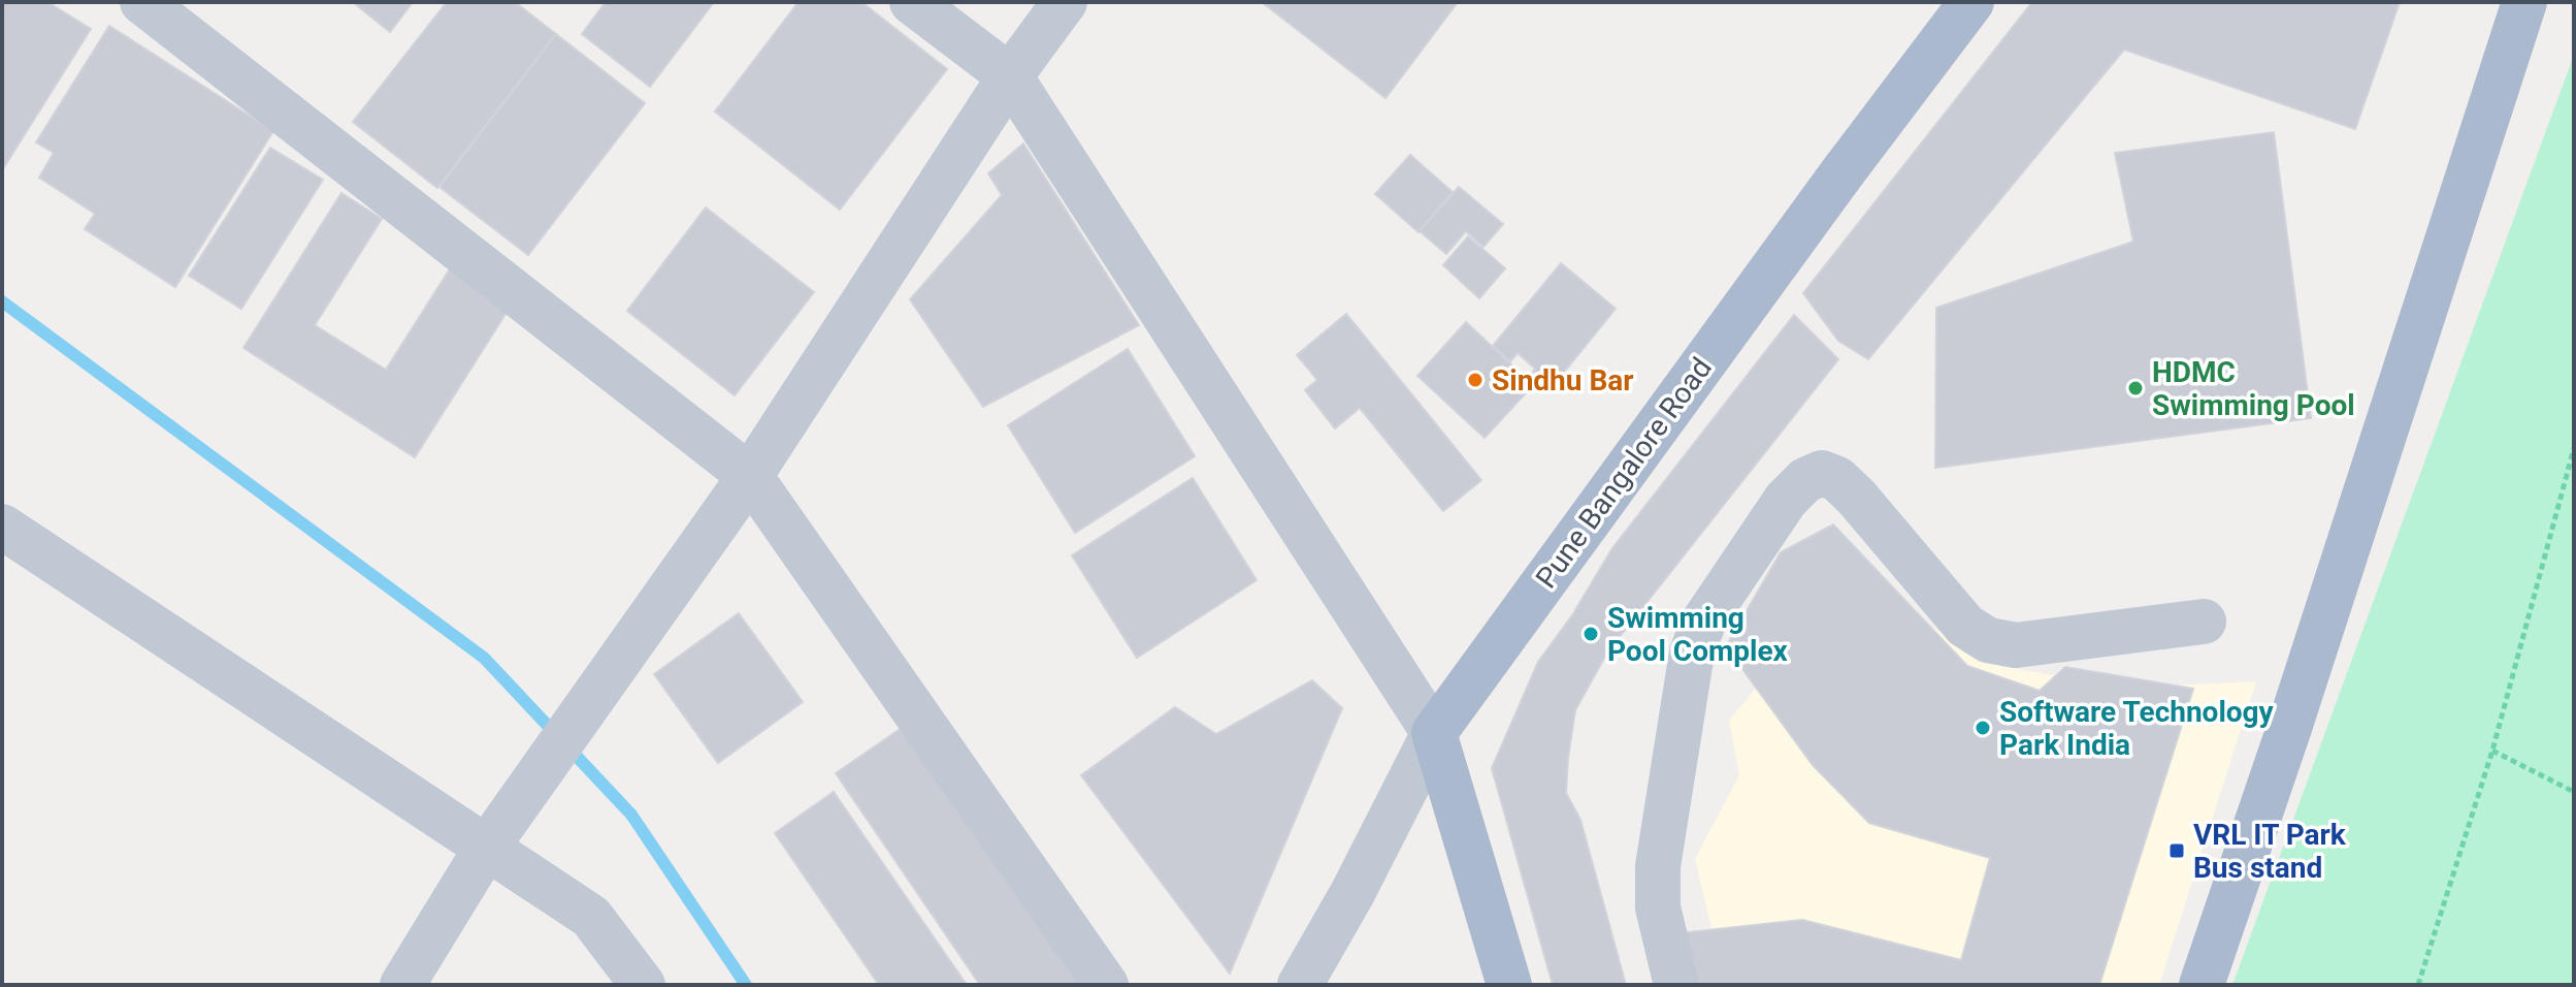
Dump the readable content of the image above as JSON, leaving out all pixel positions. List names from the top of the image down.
{
  "streets": {
    "main road": ["Pune Bangalore Road"]
  },
  "places": {
    "other": [
      "Sindhu Bar",
      "HDMC Swimming Pool",
      "Swimming Pool Complex",
      "Software Technology Park India"
    ],
    "transit": ["VRL IT Park Bus stand"]
  }
}
